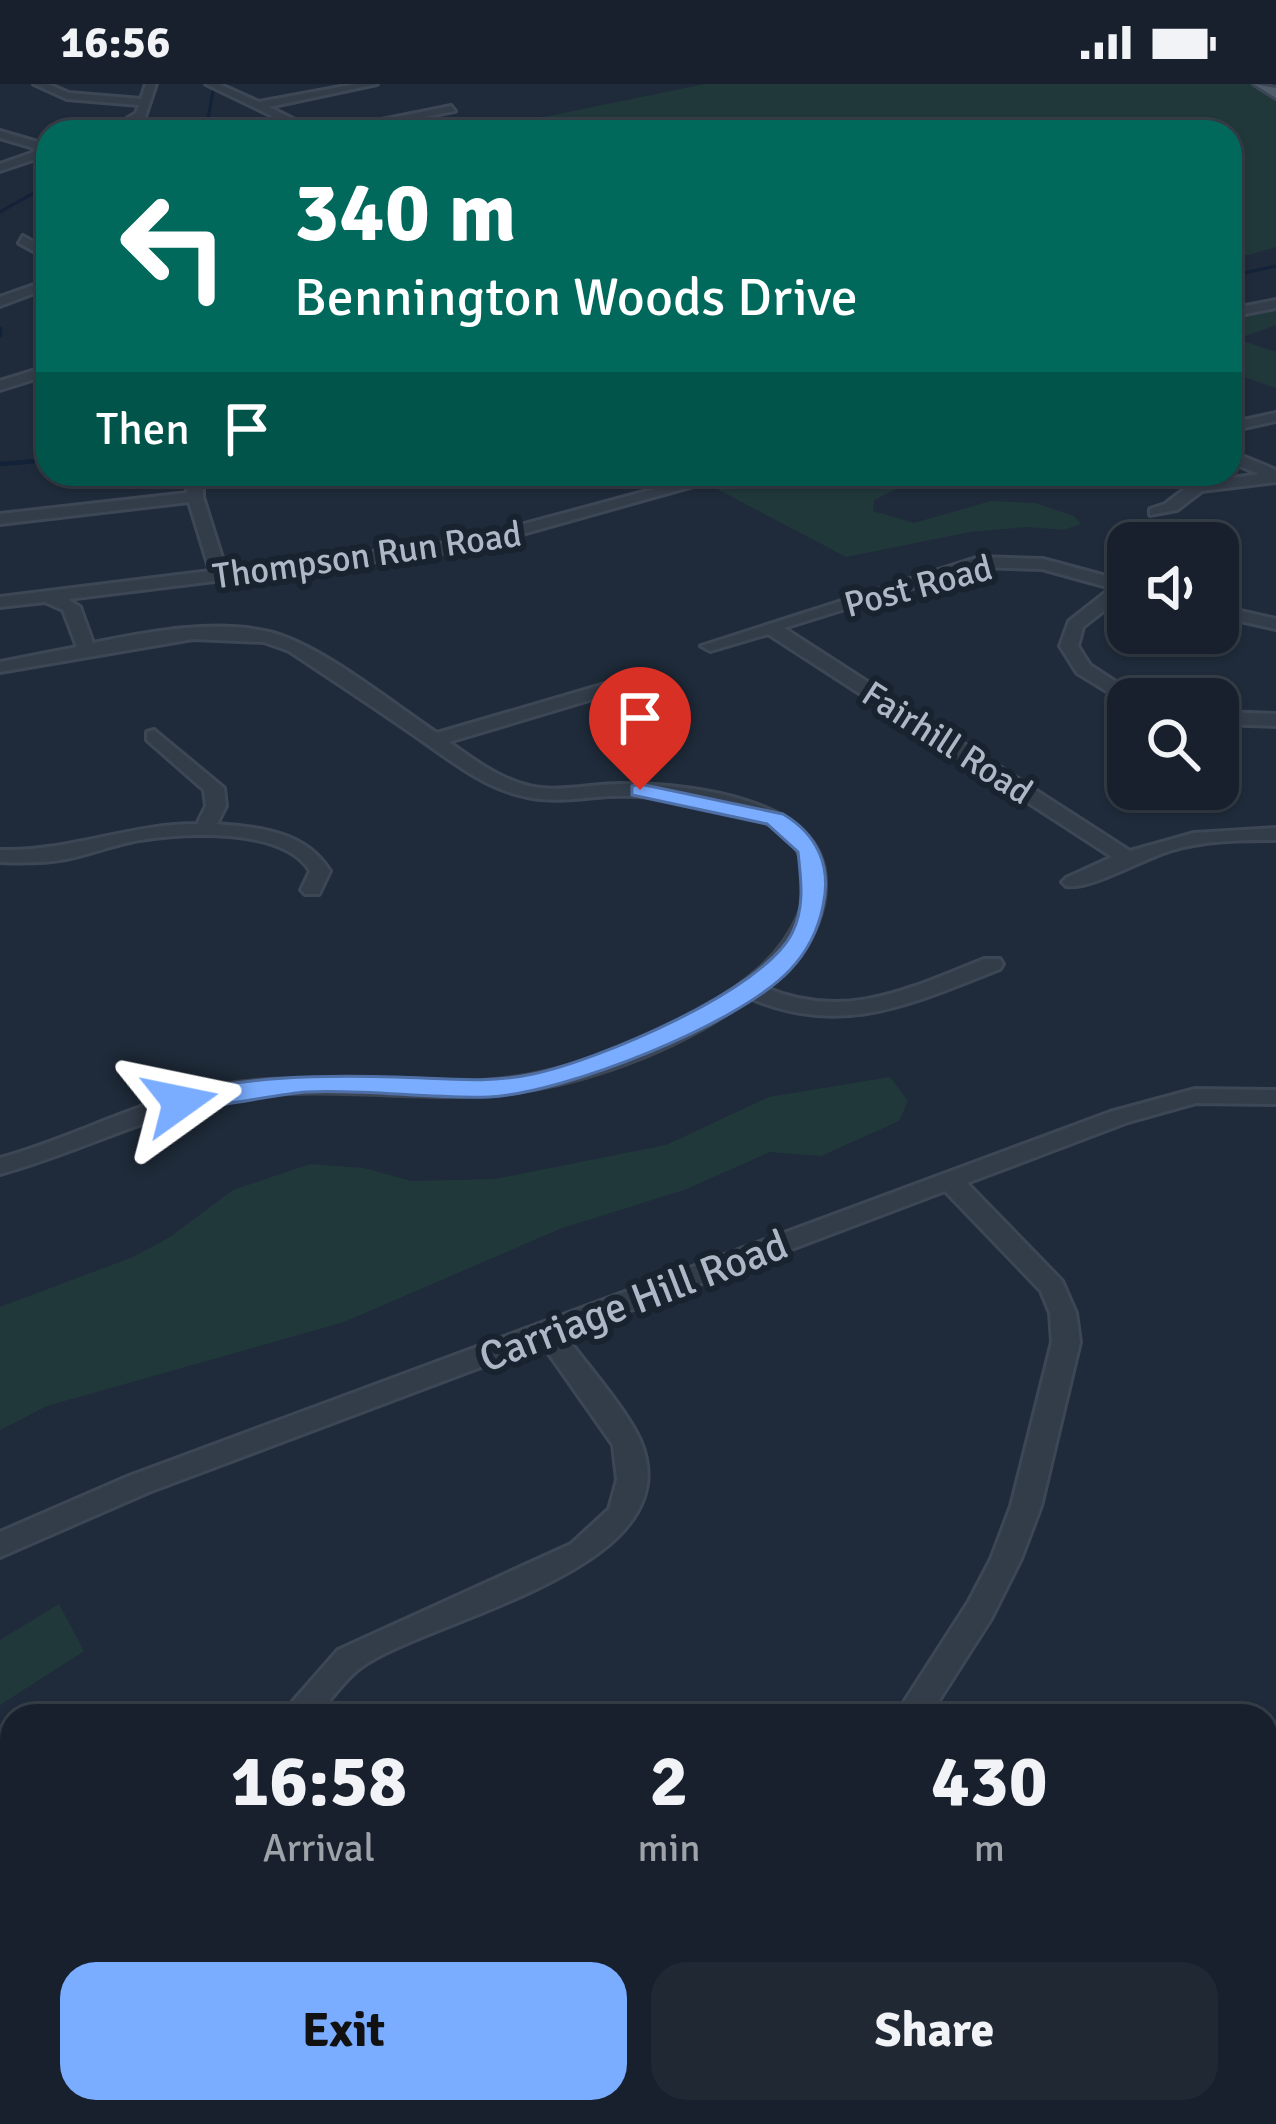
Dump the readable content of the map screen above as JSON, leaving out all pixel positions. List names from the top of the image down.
{
  "streets": {
    "street": [
      "Thompson Run Road",
      "Post Road",
      "Fairhill Road",
      "Carriage Hill Road"
    ]
  },
  "crossings": [
    ["Post Road", "Fairhill Road"]
  ],
  "page": {
    "status": "16:56",
    "turn": ["340 m", "Bennington Woods Drive"],
    "then": "Then",
    "eta": [
      "16:58",
      "Arrival",
      "2",
      "min",
      "430",
      "m"
    ],
    "buttons": ["Exit", "Share"]
  }
}
